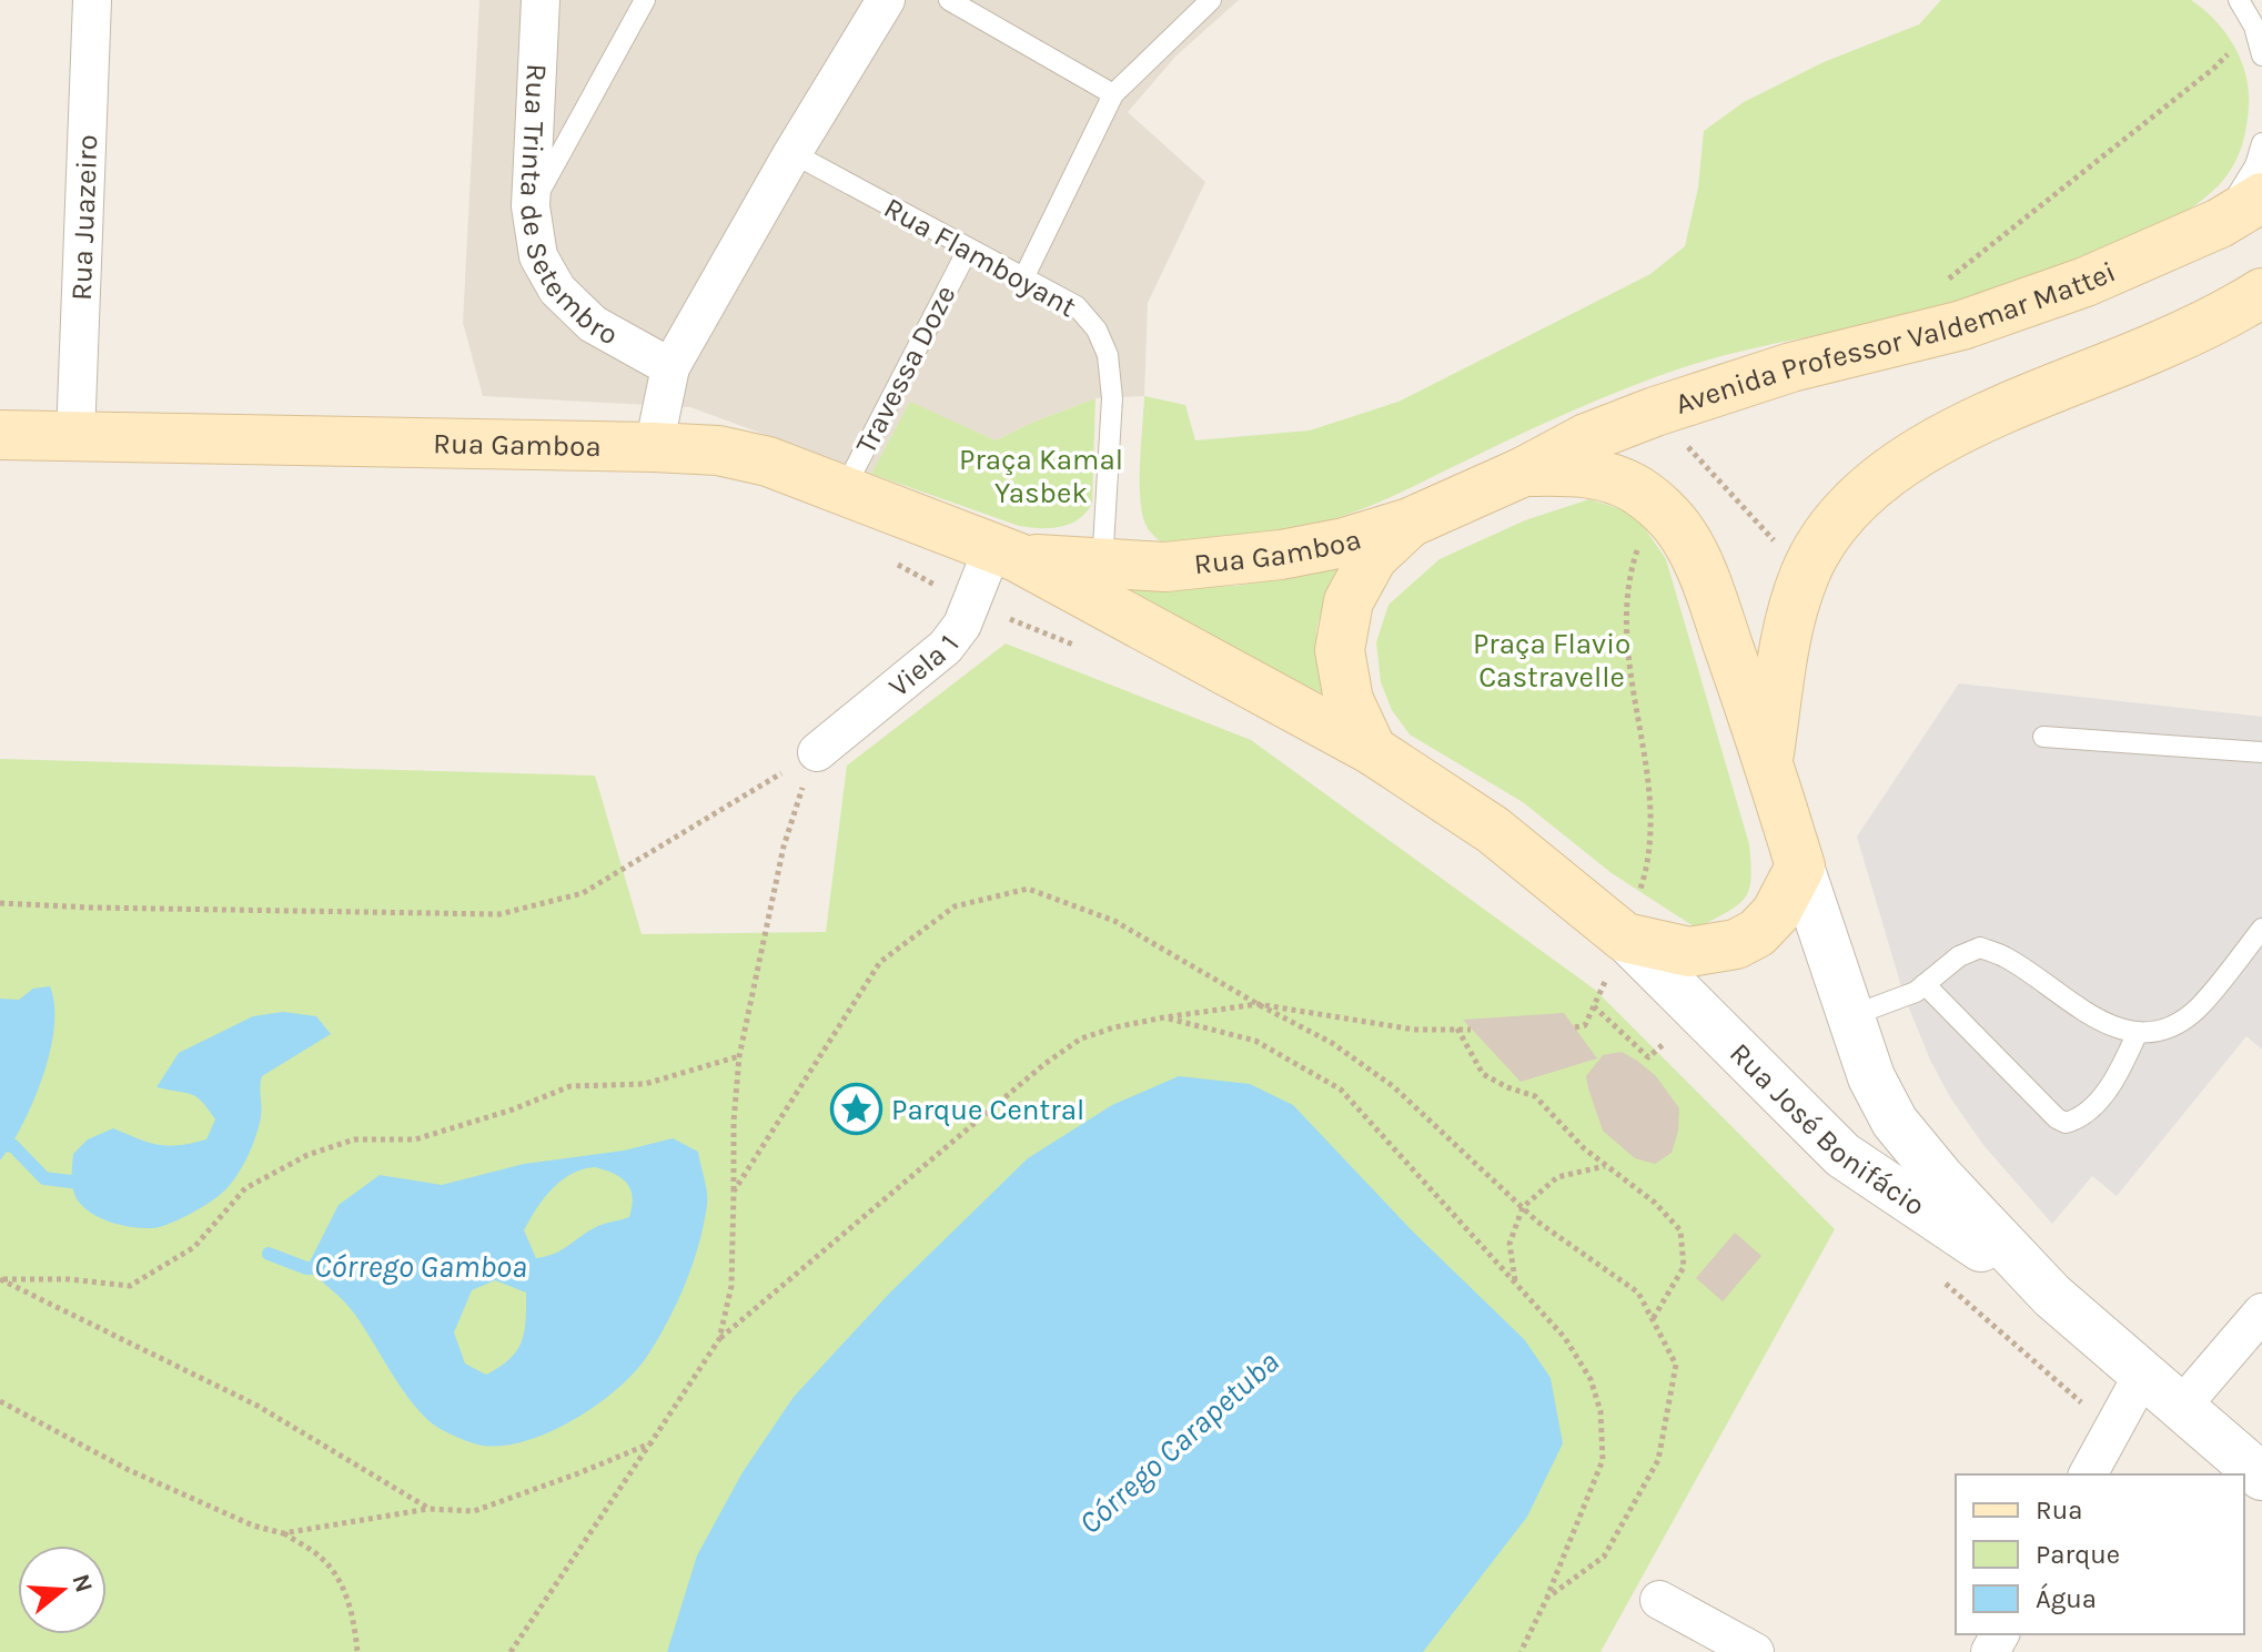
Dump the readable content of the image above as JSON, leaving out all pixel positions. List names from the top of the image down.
{
  "streets": {
    "main road": ["Avenida Professor Valdemar Mattei", "Rua Gamboa"],
    "street": [
      "Rua Trinta de Setembro",
      "Rua Juazeiro",
      "Viela 1",
      "Rua José Bonifácio"
    ],
    "lane": ["Rua Flamboyant", "Travessa Doze"]
  },
  "crossings": [
    ["Rua Trinta de Setembro", "Rua Flamboyant"],
    ["Rua Trinta de Setembro", "Rua Gamboa"],
    ["Rua Juazeiro", "Rua Gamboa"],
    ["Rua Flamboyant", "Travessa Doze"],
    ["Rua Flamboyant", "Rua Gamboa"],
    ["Avenida Professor Valdemar Mattei", "Rua Gamboa"],
    ["Travessa Doze", "Rua Gamboa"],
    ["Rua Gamboa", "Viela 1"],
    ["Rua Gamboa", "Rua José Bonifácio"]
  ],
  "water": ["Córrego Gamboa", "Córrego Carapetuba"],
  "parks": ["Praça Kamal Yasbek", "Praça Flavio Castravelle"],
  "places": {
    "place": ["Parque Central"]
  },
  "legend": ["Rua", "Parque", "Água"],
  "north": "right"
}
